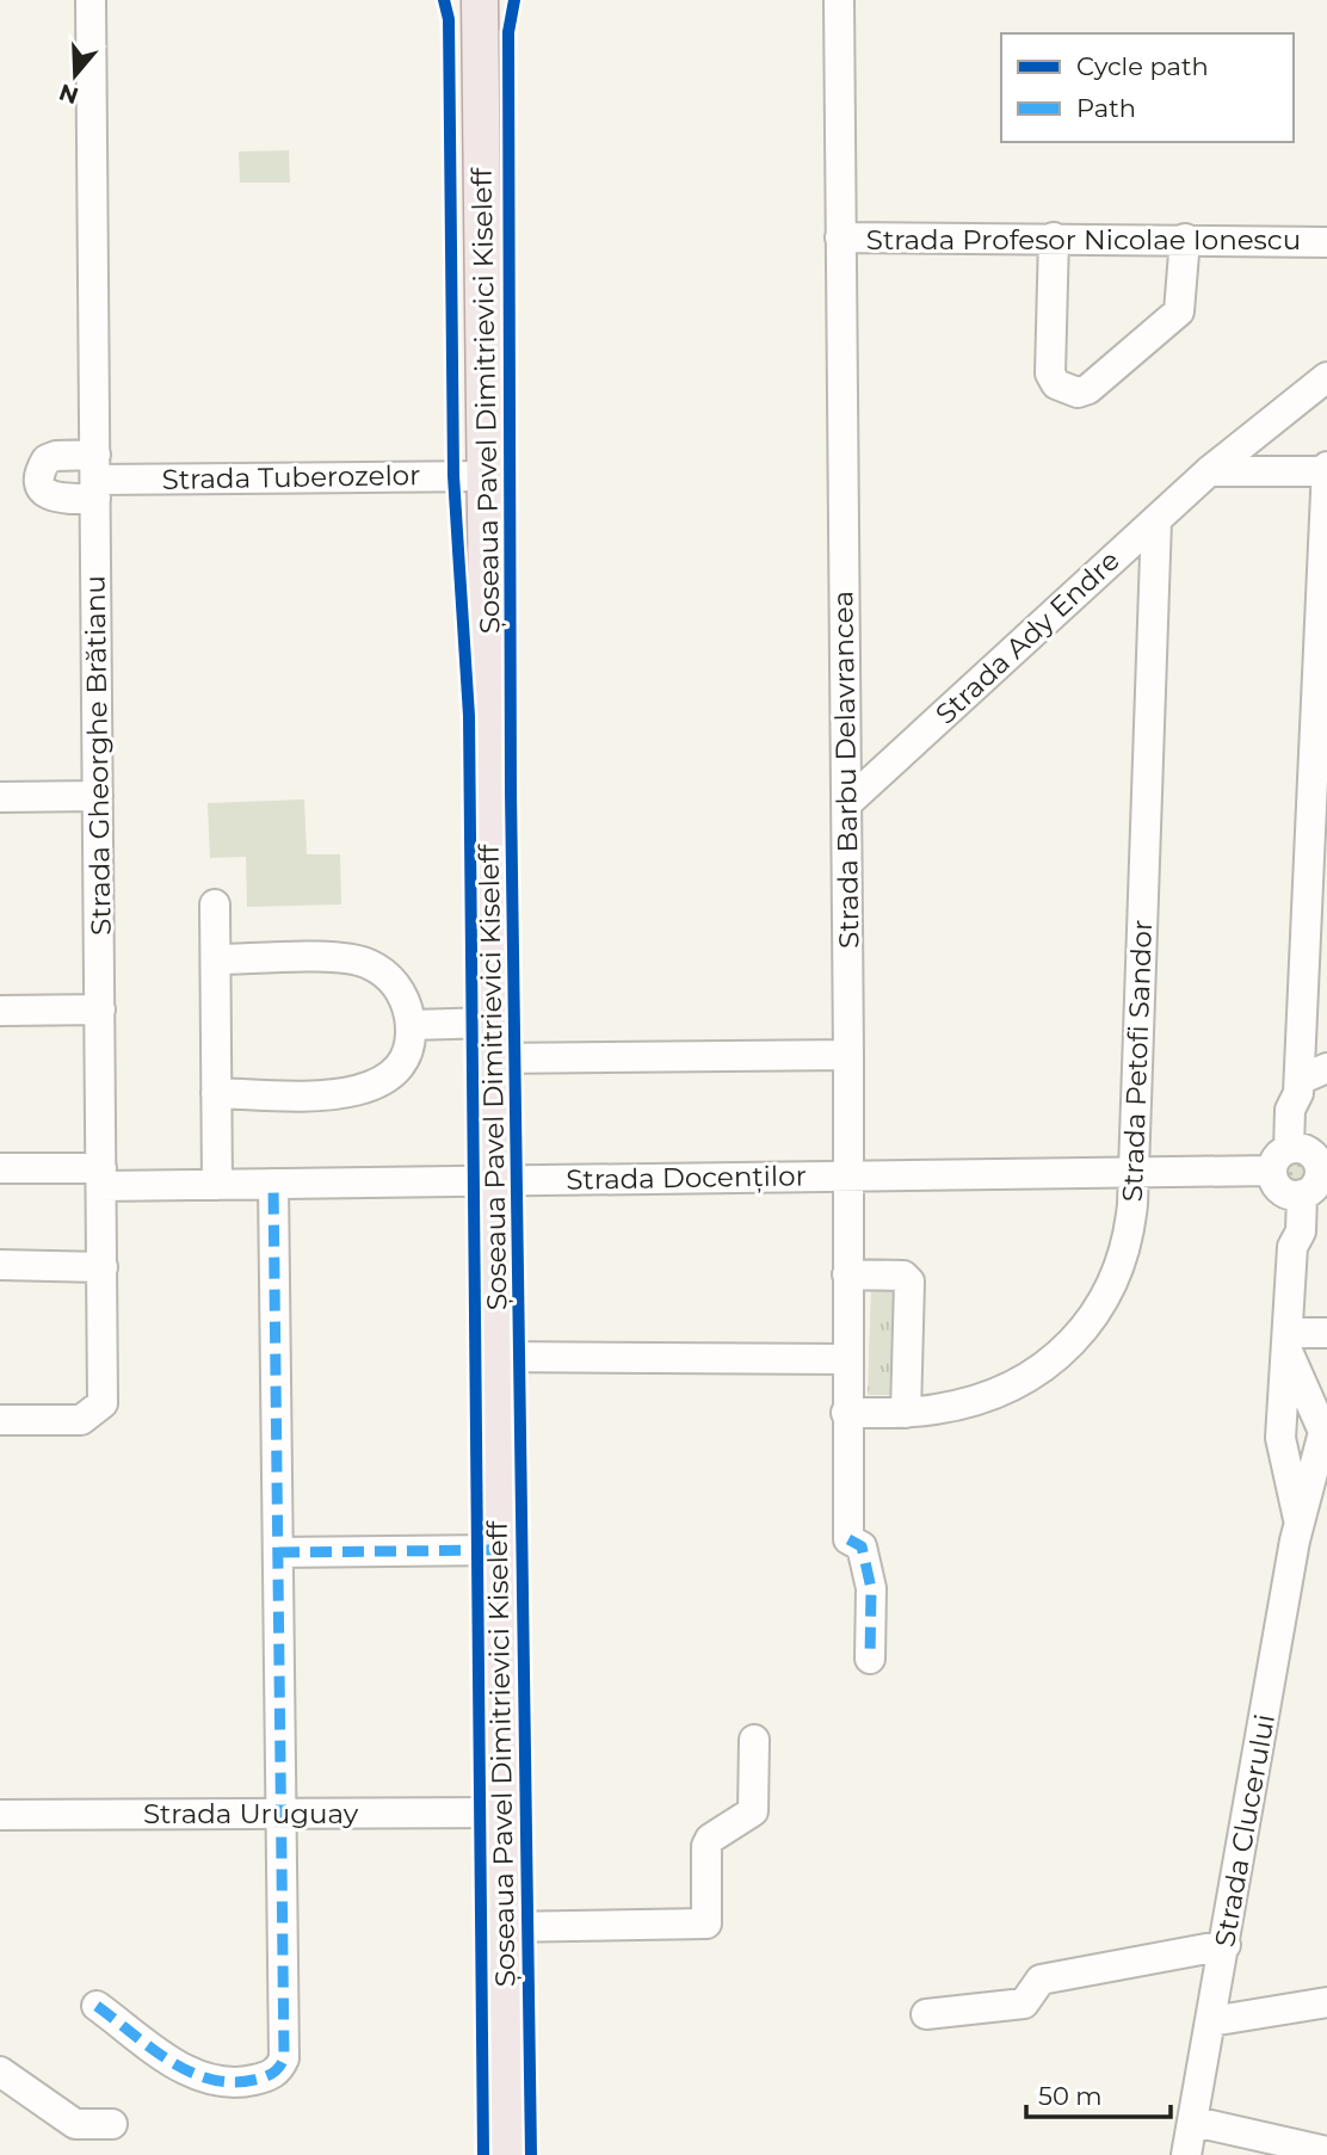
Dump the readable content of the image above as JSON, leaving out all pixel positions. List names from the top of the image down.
{
  "streets": {
    "main road": ["Șoseaua Pavel Dimitrievici Kiseleff"],
    "street": [
      "Strada Profesor Nicolae Ionescu",
      "Strada Tuberozelor",
      "Strada Ady Endre",
      "Strada Gheorghe Brătianu",
      "Strada Barbu Delavrancea",
      "Strada Petofi Sandor",
      "Strada Docenților",
      "Strada Uruguay",
      "Strada Clucerului"
    ]
  },
  "crossings": [
    ["Strada Profesor Nicolae Ionescu", "Strada Barbu Delavrancea"],
    ["Șoseaua Pavel Dimitrievici Kiseleff", "Strada Tuberozelor"],
    ["Șoseaua Pavel Dimitrievici Kiseleff", "Strada Docenților"],
    ["Șoseaua Pavel Dimitrievici Kiseleff", "Strada Uruguay"],
    ["Strada Tuberozelor", "Strada Gheorghe Brătianu"],
    ["Strada Ady Endre", "Strada Barbu Delavrancea"],
    ["Strada Ady Endre", "Strada Petofi Sandor"],
    ["Strada Gheorghe Brătianu", "Strada Docenților"],
    ["Strada Barbu Delavrancea", "Strada Petofi Sandor"],
    ["Strada Barbu Delavrancea", "Strada Docenților"],
    ["Strada Petofi Sandor", "Strada Docenților"],
    ["Strada Docenților", "Strada Clucerului"]
  ],
  "legend": ["Cycle path", "Path"],
  "scale_bar": "50 m",
  "north": "bottom"
}
